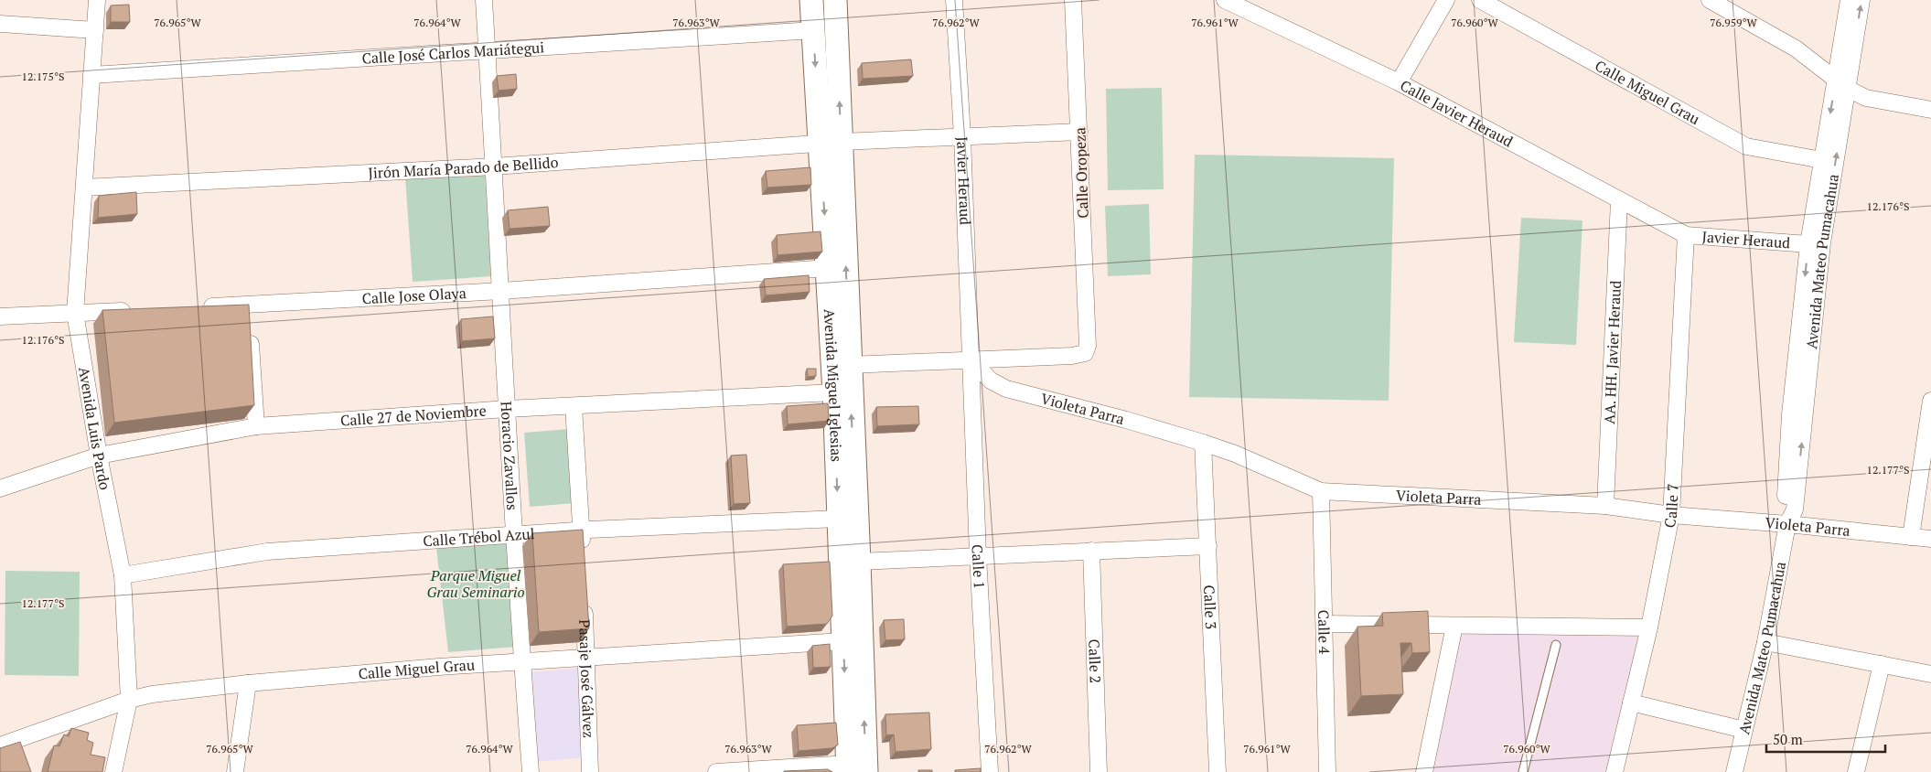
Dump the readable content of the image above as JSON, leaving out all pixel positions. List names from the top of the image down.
{
  "streets": {
    "main road": ["Avenida Miguel Iglesias"],
    "street": [
      "Calle José Carlos Mariátegui",
      "Calle Miguel Grau",
      "Calle Javier Heraud",
      "Jirón María Parado de Bellido",
      "Calle Oropeza",
      "Javier Heraud",
      "Avenida Mateo Pumacahua",
      "Calle Jose Olaya",
      "AA. HH. Javier Heraud",
      "Violeta Parra",
      "Calle 27 de Noviembre",
      "Avenida Luis Pardo",
      "Horacio Zavallos",
      "Calle 7",
      "Calle Trébol Azul",
      "Calle 1",
      "Calle 3",
      "Calle 4",
      "Calle 2",
      "Pasaje José Gálvez"
    ]
  },
  "crossings": [
    ["Calle José Carlos Mariátegui", "Avenida Miguel Iglesias"],
    ["Calle José Carlos Mariátegui", "Avenida Luis Pardo"],
    ["Calle José Carlos Mariátegui", "Horacio Zavallos"],
    ["Calle Miguel Grau", "Avenida Mateo Pumacahua"],
    ["Calle Miguel Grau", "Avenida Miguel Iglesias"],
    ["Calle Miguel Grau", "Avenida Luis Pardo"],
    ["Calle Miguel Grau", "Horacio Zavallos"],
    ["Calle Miguel Grau", "Pasaje José Gálvez"],
    ["Calle Javier Heraud", "Javier Heraud"],
    ["Calle Javier Heraud", "AA. HH. Javier Heraud"],
    ["Calle Javier Heraud", "Calle 7"],
    ["Jirón María Parado de Bellido", "Calle Oropeza"],
    ["Jirón María Parado de Bellido", "Javier Heraud"],
    ["Jirón María Parado de Bellido", "Avenida Miguel Iglesias"],
    ["Jirón María Parado de Bellido", "Avenida Luis Pardo"],
    ["Jirón María Parado de Bellido", "Horacio Zavallos"],
    ["Calle Oropeza", "Javier Heraud"],
    ["Calle Oropeza", "Violeta Parra"],
    ["Calle Oropeza", "Calle 1"],
    ["Javier Heraud", "Avenida Mateo Pumacahua"],
    ["Javier Heraud", "Violeta Parra"],
    ["Javier Heraud", "Calle 7"],
    ["Javier Heraud", "Calle 1"],
    ["Avenida Mateo Pumacahua", "Violeta Parra"],
    ["Calle Jose Olaya", "Avenida Miguel Iglesias"],
    ["Calle Jose Olaya", "Horacio Zavallos"],
    ["AA. HH. Javier Heraud", "Violeta Parra"],
    ["Avenida Miguel Iglesias", "Calle 27 de Noviembre"],
    ["Avenida Miguel Iglesias", "Calle Trébol Azul"],
    ["Violeta Parra", "Calle 7"],
    ["Violeta Parra", "Calle 1"],
    ["Violeta Parra", "Calle 3"],
    ["Violeta Parra", "Calle 4"],
    ["Calle 27 de Noviembre", "Avenida Luis Pardo"],
    ["Calle 27 de Noviembre", "Horacio Zavallos"],
    ["Avenida Luis Pardo", "Calle Trébol Azul"],
    ["Horacio Zavallos", "Calle Trébol Azul"]
  ],
  "parks": ["Parque Miguel Grau Seminario"],
  "scale_bar": "50 m",
  "coordinates": [
    "76.965°W",
    "76.964°W",
    "76.963°W",
    "76.962°W",
    "76.961°W",
    "76.960°W",
    "76.959°W",
    "12.175°S",
    "12.176°S",
    "12.177°S"
  ]
}
